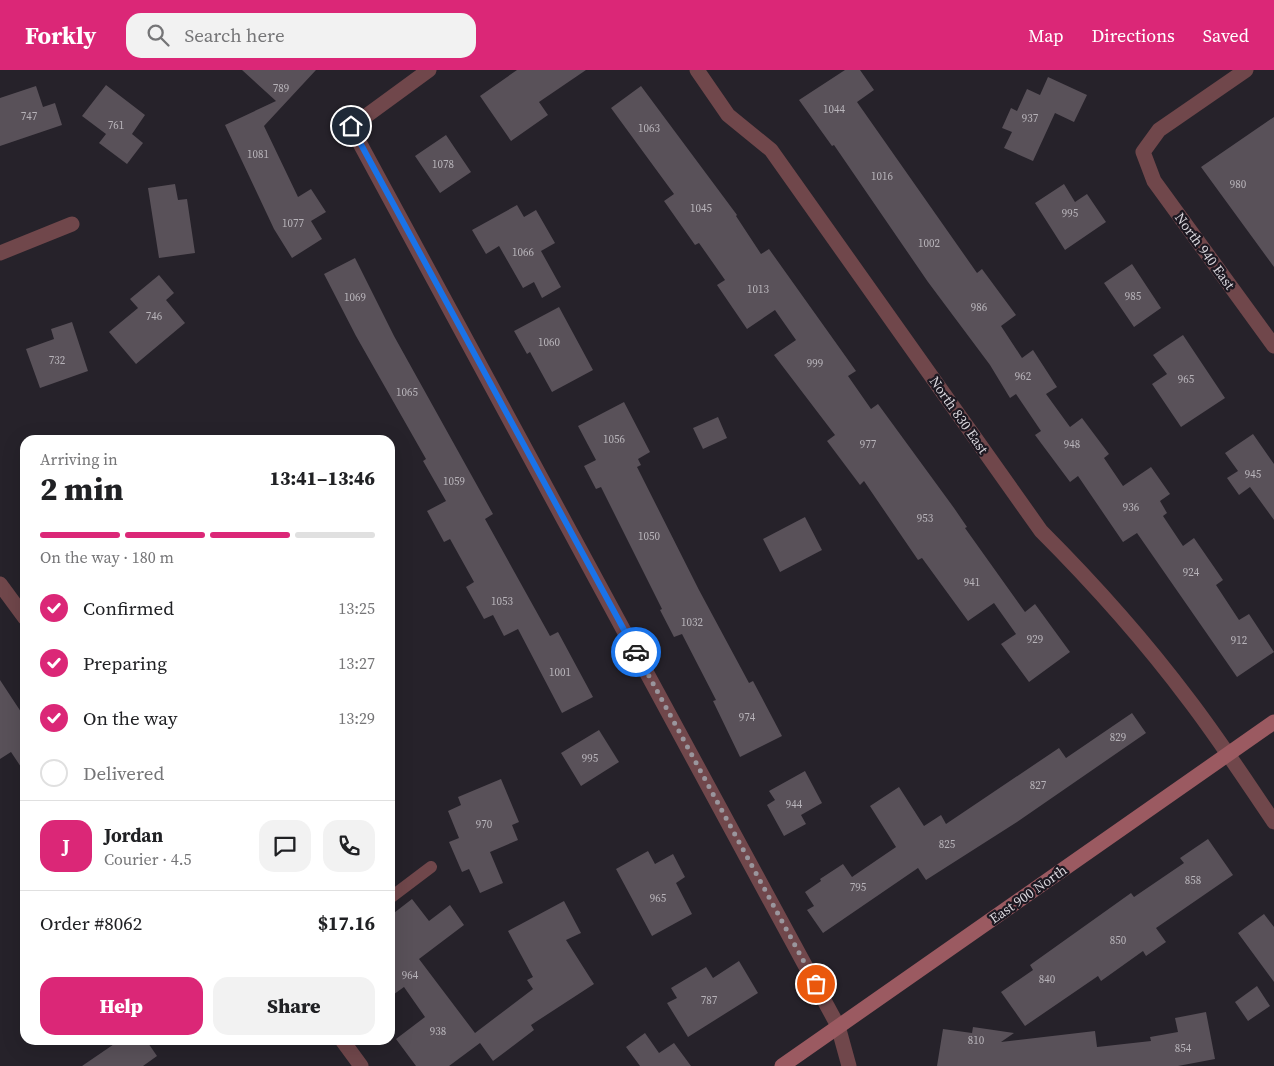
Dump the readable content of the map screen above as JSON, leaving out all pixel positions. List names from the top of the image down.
{
  "streets": {
    "street": ["North 940 East", "North 830 East", "East 900 North"]
  },
  "crossings": [
    ["North 830 East", "East 900 North"]
  ],
  "house_numbers": [
    "789",
    "1044",
    "747",
    "937",
    "761",
    "1063",
    "1081",
    "1078",
    "1016",
    "980",
    "1045",
    "995",
    "1077",
    "1002",
    "1066",
    "1013",
    "985",
    "1069",
    "986",
    "746",
    "1060",
    "732",
    "999",
    "962",
    "965",
    "1065",
    "1056",
    "977",
    "948",
    "945",
    "1059",
    "936",
    "953",
    "1050",
    "924",
    "941",
    "1053",
    "1032",
    "929",
    "912",
    "1001",
    "974",
    "829",
    "995",
    "827",
    "944",
    "970",
    "825",
    "858",
    "795",
    "965",
    "850",
    "964",
    "840",
    "787",
    "938",
    "810",
    "854"
  ],
  "page": {
    "header": "Forkly",
    "search": "Search here",
    "nav": ["Map", "Directions", "Saved"],
    "heading": ["2 min", "Arriving in", "13:41–13:46"],
    "panel": [
      "Jordan",
      "Courier · 4.5",
      "Order #8062",
      "$17.16"
    ],
    "bar": "On the way · 180 m",
    "list": [
      ["Confirmed", "13:25"],
      ["Preparing", "13:27"],
      ["On the way", "13:29"],
      "Delivered"
    ],
    "round": "J",
    "buttons": ["Help", "Share"]
  }
}
